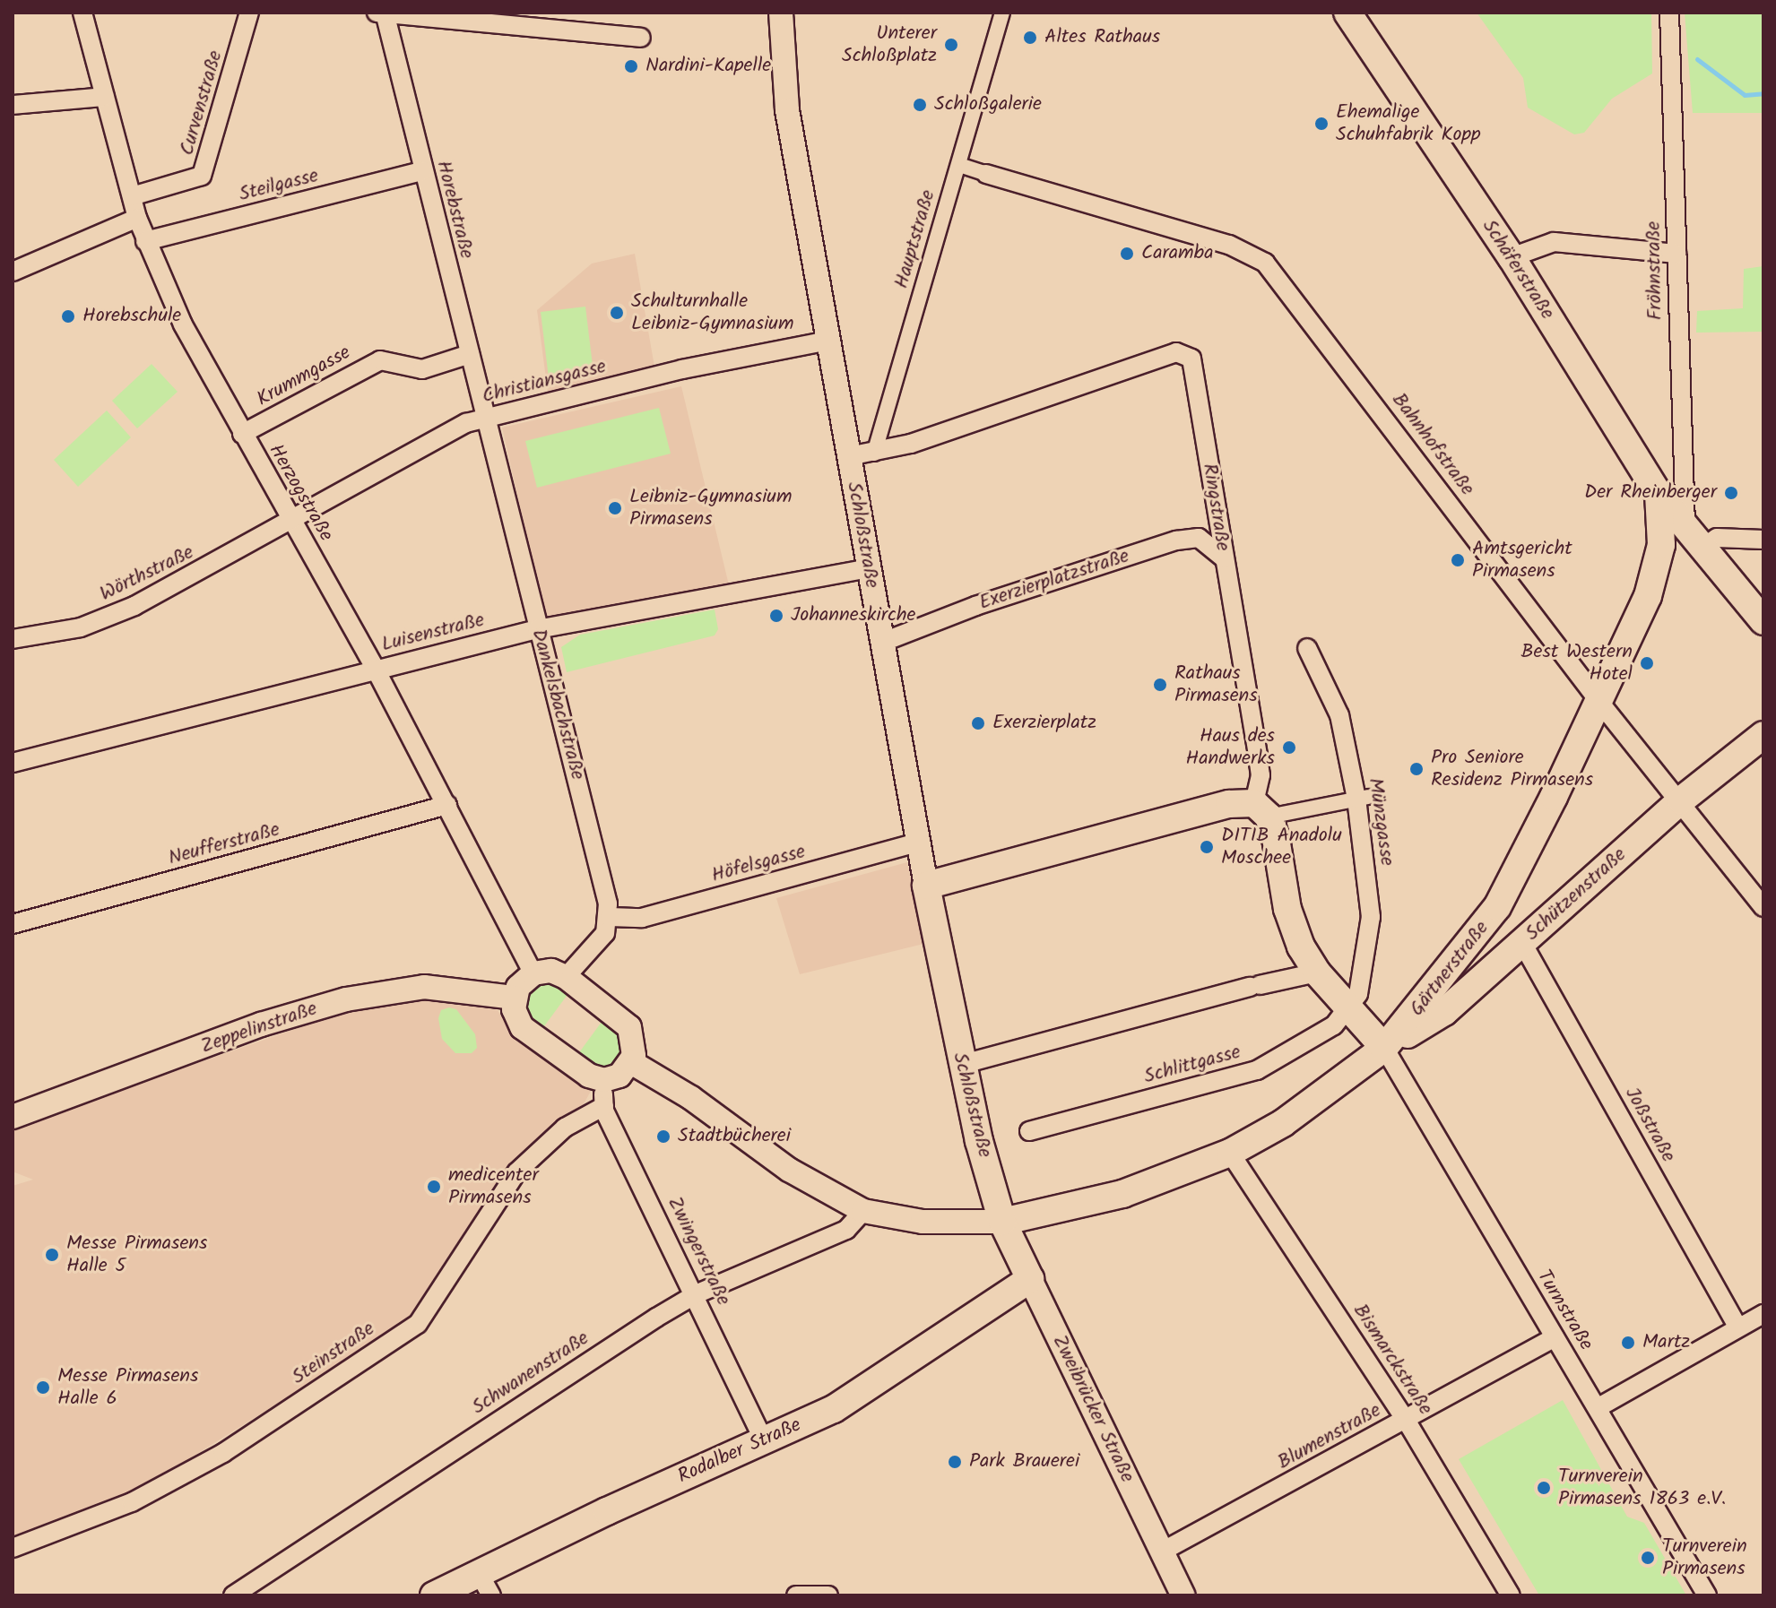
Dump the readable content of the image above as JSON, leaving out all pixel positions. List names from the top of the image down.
{
  "streets": {
    "main road": [
      "Schäferstraße",
      "Ringstraße",
      "Schloßstraße",
      "Schützenstraße",
      "Gärtnerstraße",
      "Zweibrücker Straße",
      "Rodalber Straße"
    ],
    "street": [
      "Curvenstraße",
      "Steilgasse",
      "Horebstraße",
      "Hauptstraße",
      "Fröhnstraße",
      "Krummgasse",
      "Christiansgasse",
      "Bahnhofstraße",
      "Herzogstraße",
      "Wörthstraße",
      "Exerzierplatzstraße",
      "Luisenstraße",
      "Dankelsbachstraße",
      "Münzgasse",
      "Neufferstraße",
      "Höfelsgasse",
      "Zeppelinstraße",
      "Schlittgasse",
      "Joßstraße",
      "Zwingerstraße",
      "Turnstraße",
      "Steinstraße",
      "Bismarckstraße",
      "Schwanenstraße",
      "Blumenstraße"
    ]
  },
  "crossings": [
    ["Curvenstraße", "Herzogstraße"],
    ["Steilgasse", "Horebstraße"],
    ["Steilgasse", "Herzogstraße"],
    ["Horebstraße", "Krummgasse"],
    ["Horebstraße", "Christiansgasse"],
    ["Horebstraße", "Dankelsbachstraße"],
    ["Hauptstraße", "Bahnhofstraße"],
    ["Hauptstraße", "Ringstraße"],
    ["Schäferstraße", "Fröhnstraße"],
    ["Schäferstraße", "Gärtnerstraße"],
    ["Krummgasse", "Herzogstraße"],
    ["Christiansgasse", "Herzogstraße"],
    ["Christiansgasse", "Schloßstraße"],
    ["Christiansgasse", "Wörthstraße"],
    ["Christiansgasse", "Dankelsbachstraße"],
    ["Bahnhofstraße", "Schützenstraße"],
    ["Bahnhofstraße", "Gärtnerstraße"],
    ["Herzogstraße", "Wörthstraße"],
    ["Herzogstraße", "Luisenstraße"],
    ["Herzogstraße", "Neufferstraße"],
    ["Ringstraße", "Exerzierplatzstraße"],
    ["Ringstraße", "Münzgasse"],
    ["Ringstraße", "Schützenstraße"],
    ["Ringstraße", "Gärtnerstraße"],
    ["Ringstraße", "Schlittgasse"],
    ["Ringstraße", "Turnstraße"],
    ["Schloßstraße", "Exerzierplatzstraße"],
    ["Schloßstraße", "Luisenstraße"],
    ["Schloßstraße", "Höfelsgasse"],
    ["Schloßstraße", "Gärtnerstraße"],
    ["Schloßstraße", "Zweibrücker Straße"],
    ["Luisenstraße", "Dankelsbachstraße"],
    ["Dankelsbachstraße", "Höfelsgasse"],
    ["Münzgasse", "Schlittgasse"],
    ["Schützenstraße", "Gärtnerstraße"],
    ["Schützenstraße", "Joßstraße"],
    ["Schützenstraße", "Turnstraße"],
    ["Gärtnerstraße", "Turnstraße"],
    ["Gärtnerstraße", "Bismarckstraße"],
    ["Gärtnerstraße", "Zweibrücker Straße"],
    ["Zwingerstraße", "Steinstraße"],
    ["Zwingerstraße", "Schwanenstraße"],
    ["Zwingerstraße", "Rodalber Straße"],
    ["Turnstraße", "Blumenstraße"],
    ["Bismarckstraße", "Blumenstraße"],
    ["Zweibrücker Straße", "Blumenstraße"],
    ["Zweibrücker Straße", "Rodalber Straße"]
  ],
  "places": [
    "Altes Rathaus",
    "Unterer Schloßplatz",
    "Nardini-Kapelle",
    "Schloßgalerie",
    "Ehemalige Schuhfabrik Kopp",
    "Caramba",
    "Schulturnhalle Leibniz-Gymnasium",
    "Horebschule",
    "Der Rheinberger",
    "Leibniz-Gymnasium Pirmasens",
    "Amtsgericht Pirmasens",
    "Johanneskirche",
    "Best Western Hotel",
    "Rathaus Pirmasens",
    "Exerzierplatz",
    "Haus des Handwerks",
    "Pro Seniore Residenz Pirmasens",
    "DITIB Anadolu Moschee",
    "Stadtbücherei",
    "medicenter Pirmasens",
    "Messe Pirmasens Halle 5",
    "Martz",
    "Messe Pirmasens Halle 6",
    "Park Brauerei",
    "Turnverein Pirmasens 1863 e.V.",
    "Turnverein Pirmasens"
  ]
}
